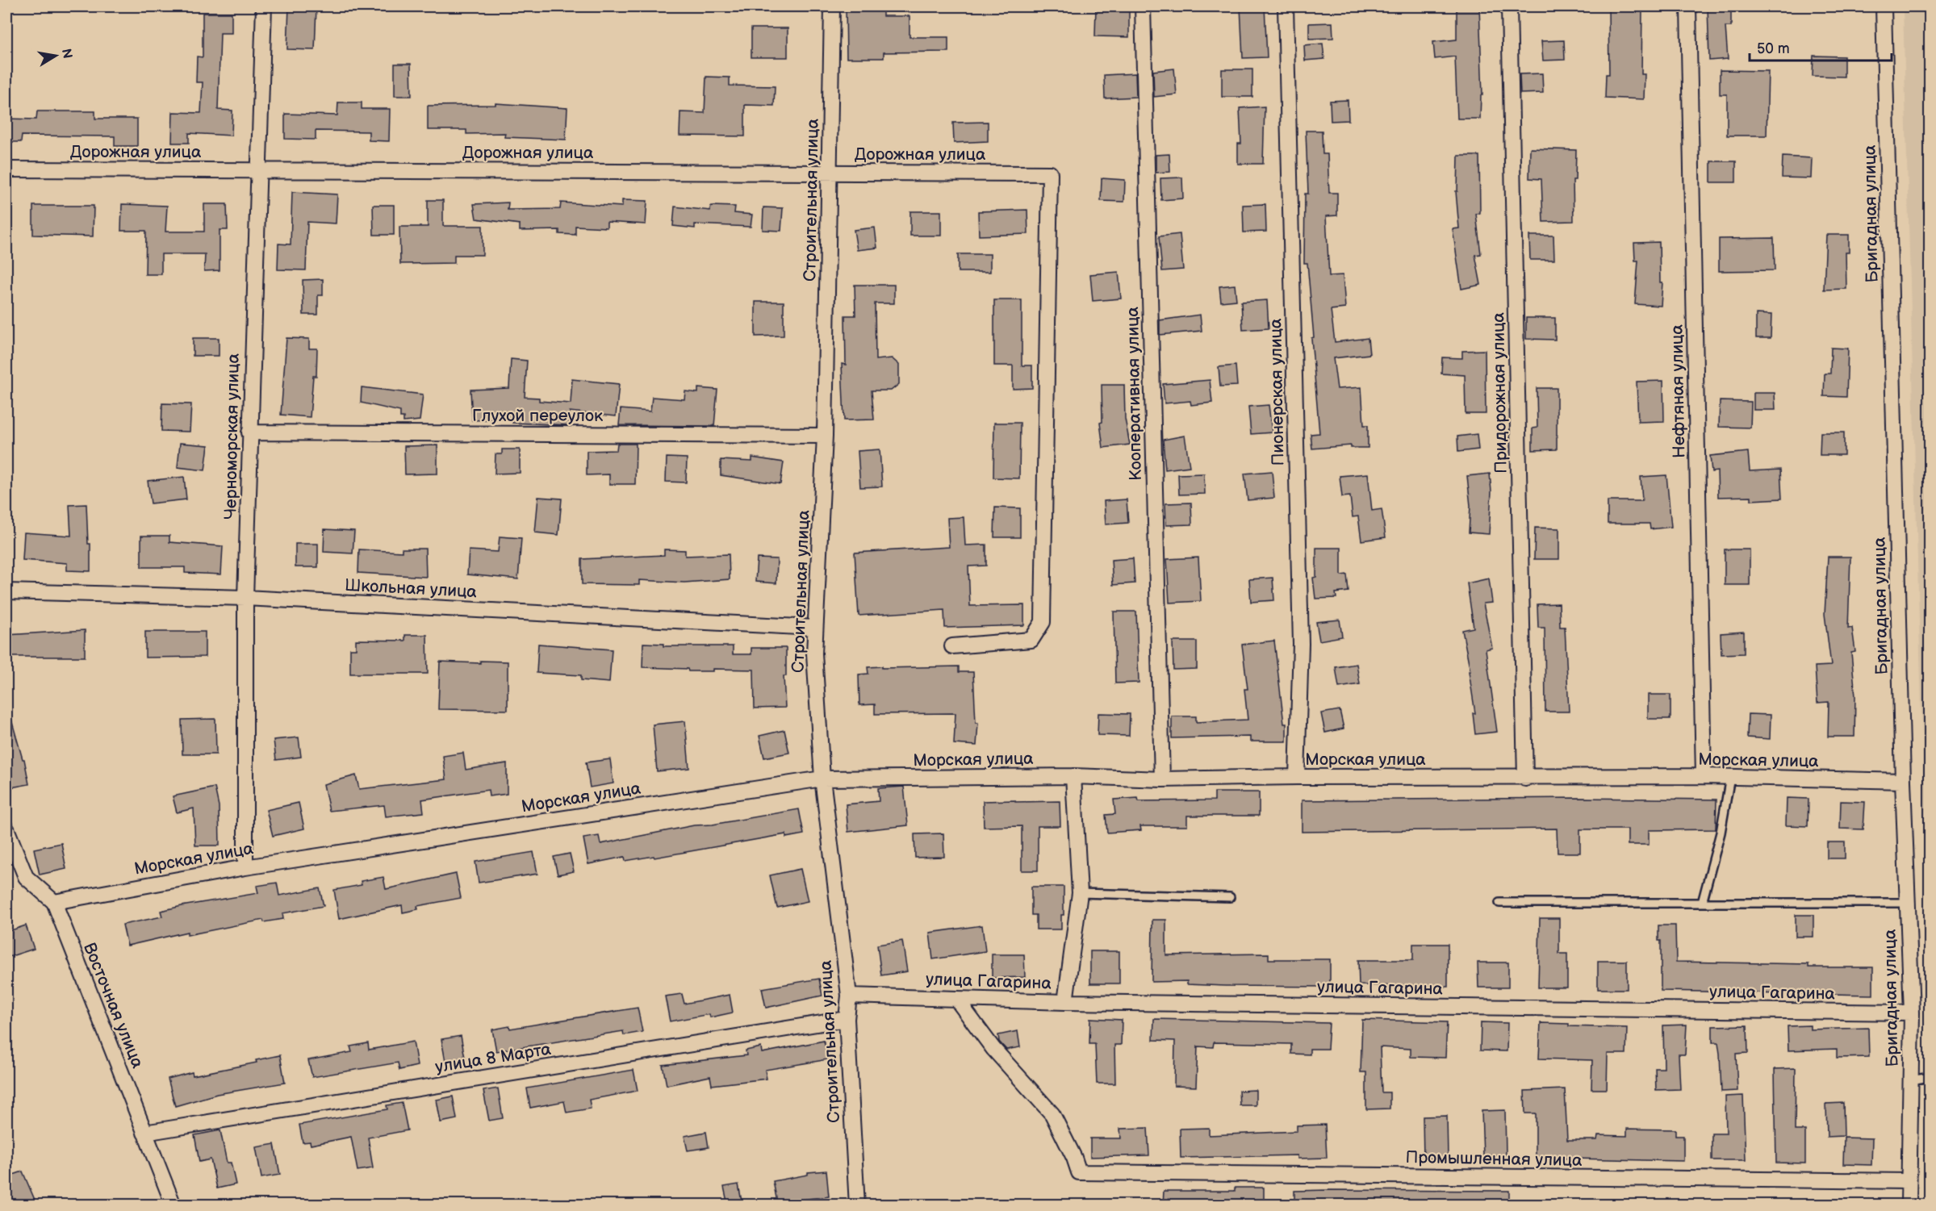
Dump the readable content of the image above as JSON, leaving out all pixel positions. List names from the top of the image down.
{
  "streets": {
    "street": [
      "Дорожная улица",
      "Строительная улица",
      "Бригадная улица",
      "Нефтяная улица",
      "Пионерская улица",
      "Придорожная улица",
      "Кооперативная улица",
      "Глухой переулок",
      "Черноморская улица",
      "Школьная улица",
      "Морская улица",
      "улица Гагарина",
      "Восточная улица",
      "улица 8 Марта",
      "Промышленная улица"
    ]
  },
  "crossings": [
    ["Дорожная улица", "Строительная улица"],
    ["Дорожная улица", "Черноморская улица"],
    ["Строительная улица", "Глухой переулок"],
    ["Строительная улица", "Школьная улица"],
    ["Строительная улица", "Морская улица"],
    ["Строительная улица", "улица Гагарина"],
    ["Строительная улица", "улица 8 Марта"],
    ["Бригадная улица", "Морская улица"],
    ["Бригадная улица", "улица Гагарина"],
    ["Бригадная улица", "Промышленная улица"],
    ["Нефтяная улица", "Морская улица"],
    ["Пионерская улица", "Морская улица"],
    ["Придорожная улица", "Морская улица"],
    ["Кооперативная улица", "Морская улица"],
    ["Глухой переулок", "Черноморская улица"],
    ["Черноморская улица", "Школьная улица"],
    ["Черноморская улица", "Морская улица"],
    ["Морская улица", "Восточная улица"],
    ["улица Гагарина", "Промышленная улица"],
    ["Восточная улица", "улица 8 Марта"]
  ],
  "scale_bar": "50 m",
  "north": "right"
}
